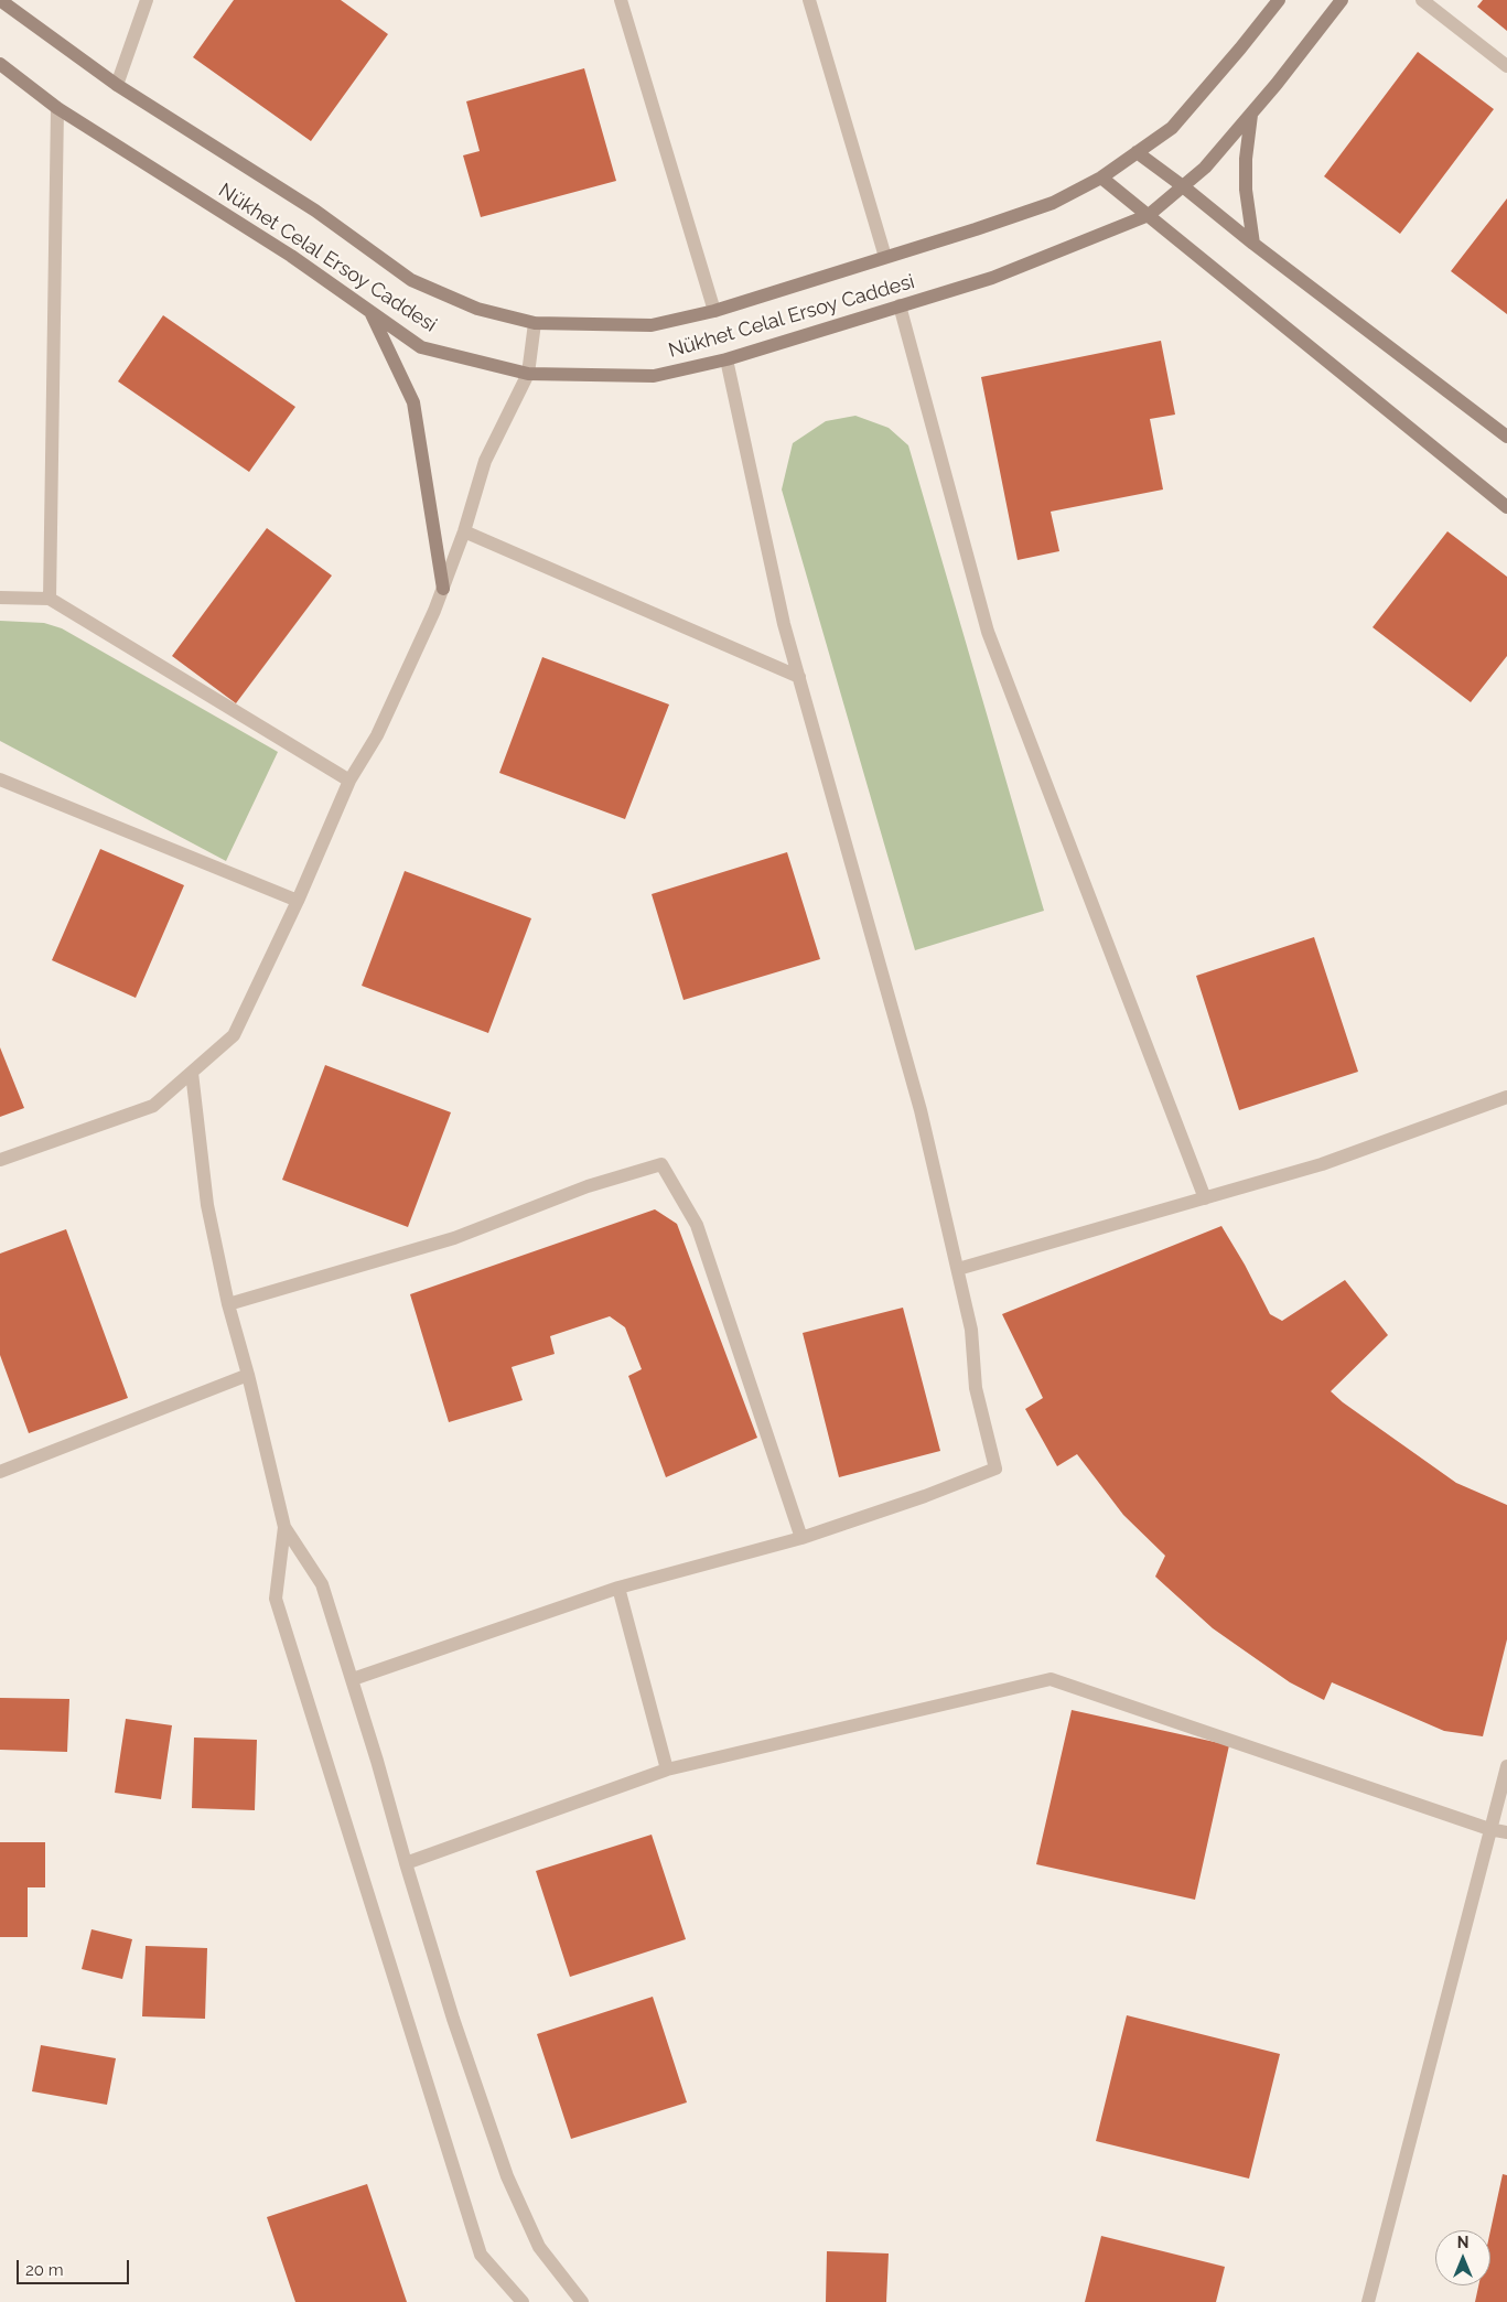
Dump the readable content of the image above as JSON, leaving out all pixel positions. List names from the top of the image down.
{
  "streets": {
    "main road": ["Nükhet Celal Ersoy Caddesi"]
  },
  "scale_bar": "20 m",
  "north": "top"
}
